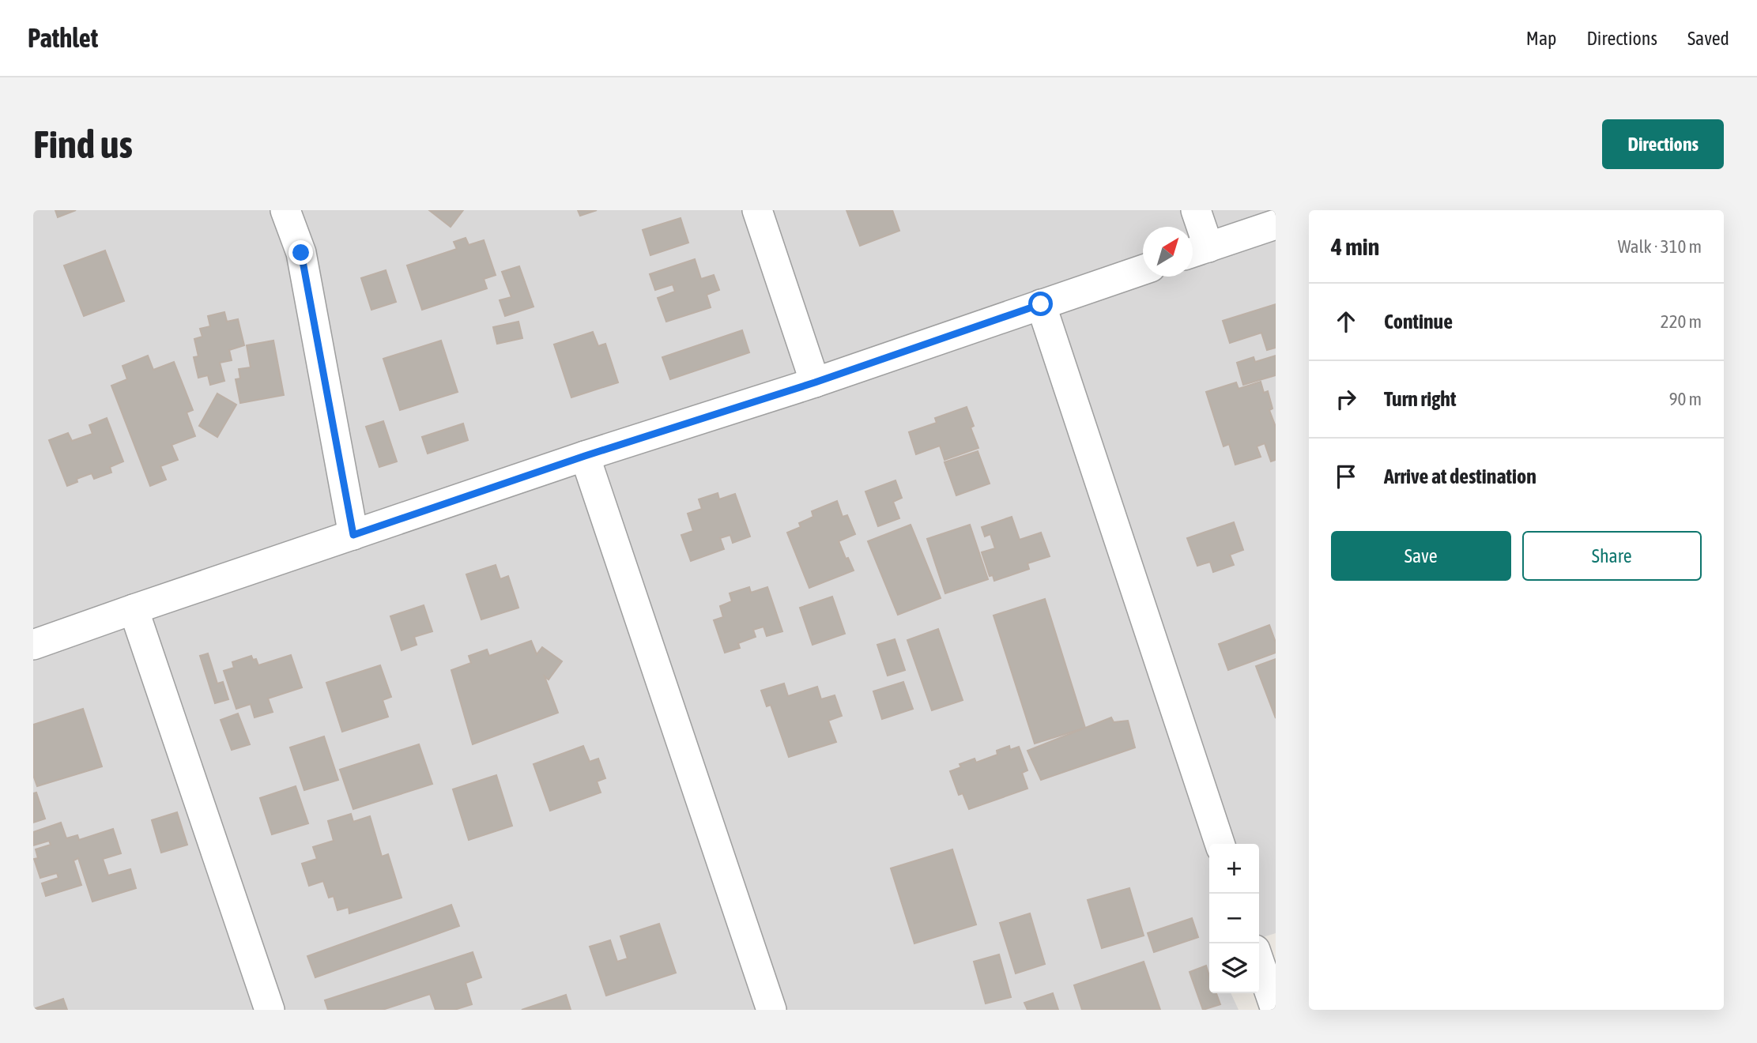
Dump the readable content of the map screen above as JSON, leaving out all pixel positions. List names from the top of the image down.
{
  "north": "top right",
  "page": {
    "header": "Pathlet",
    "nav": ["Map", "Directions", "Saved"],
    "buttons": [
      "Directions",
      ["Save", "Share"]
    ],
    "title": "Find us",
    "heading": ["4 min", "Walk · 310 m"],
    "list": [
      ["Continue", "220 m"],
      ["Turn right", "90 m"],
      "Arrive at destination"
    ],
    "map_buttons": ["+", "−"]
  }
}
